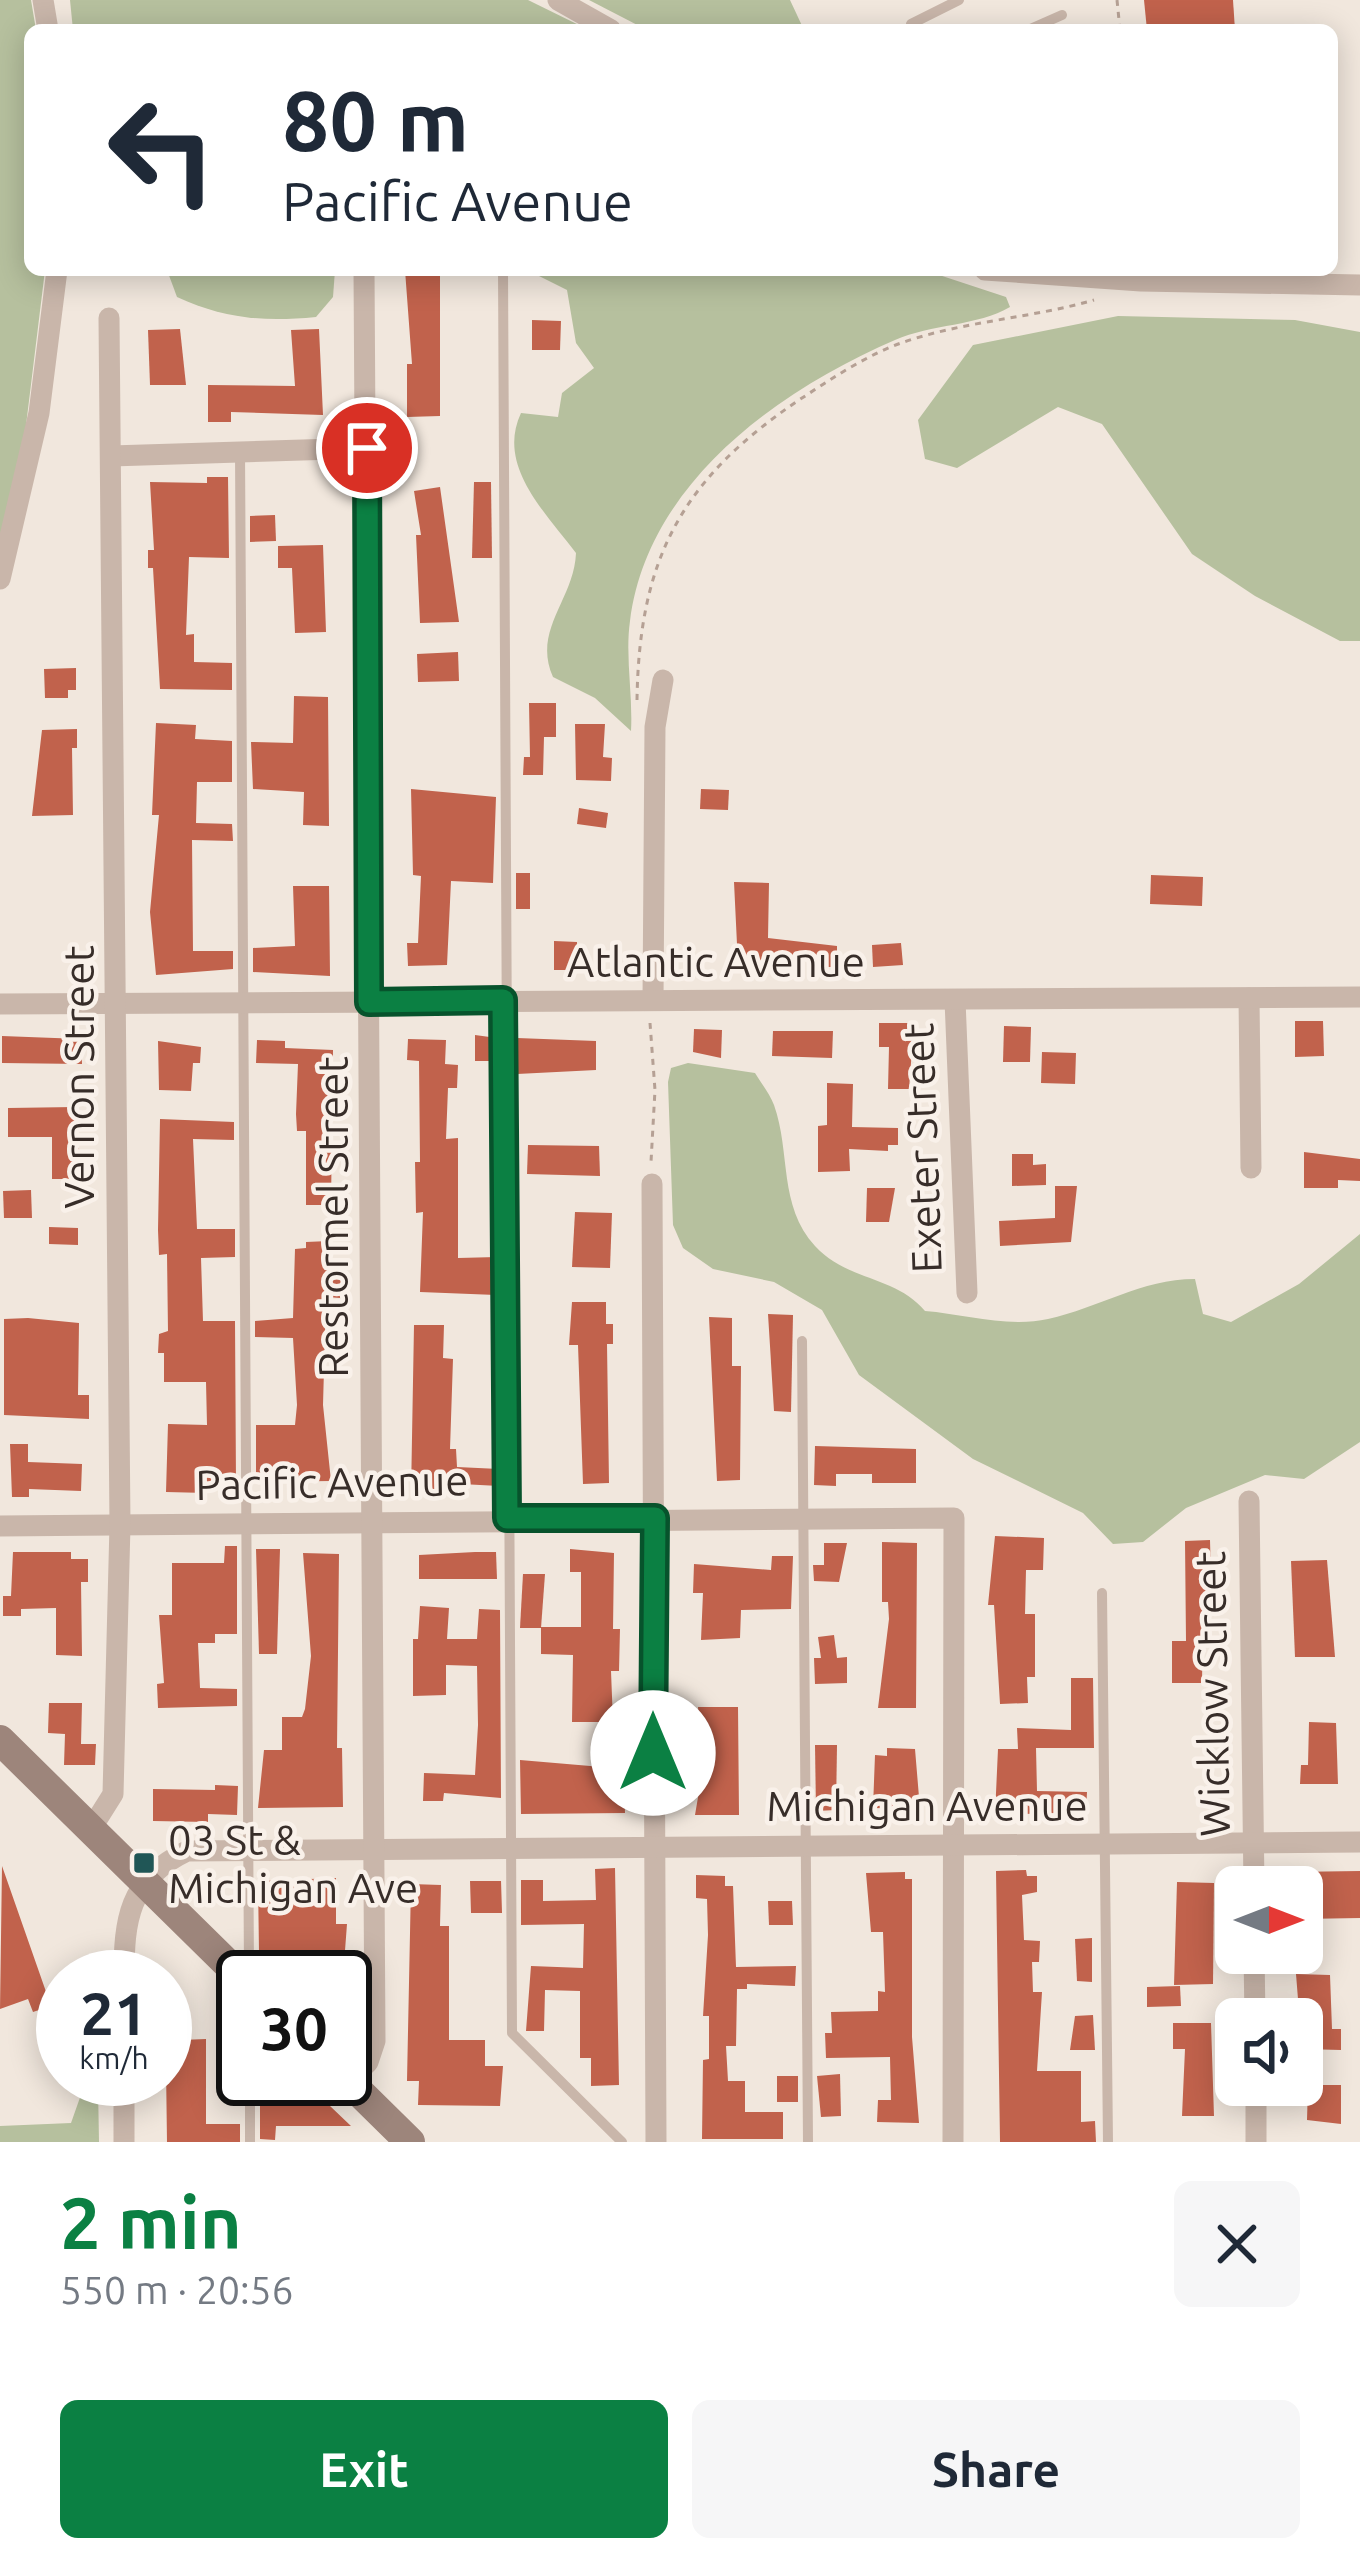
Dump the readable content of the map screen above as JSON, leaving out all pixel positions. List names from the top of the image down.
{
  "streets": {
    "street": [
      "Atlantic Avenue",
      "Vernon Street",
      "Exeter Street",
      "Restormel Street",
      "Pacific Avenue",
      "Wicklow Street",
      "Michigan Avenue"
    ]
  },
  "crossings": [
    ["Atlantic Avenue", "Vernon Street"],
    ["Atlantic Avenue", "Exeter Street"],
    ["Atlantic Avenue", "Restormel Street"],
    ["Vernon Street", "Pacific Avenue"],
    ["Restormel Street", "Pacific Avenue"],
    ["Restormel Street", "Michigan Avenue"],
    ["Pacific Avenue", "Michigan Avenue"],
    ["Wicklow Street", "Michigan Avenue"]
  ],
  "places": {
    "transit": ["03 St & Michigan Ave"]
  },
  "north": "right",
  "page": {
    "turn": ["80 m", "Pacific Avenue"],
    "speed": "21 km/h",
    "limit": "30",
    "heading": ["2 min", "550 m · 20:56"],
    "buttons": ["Exit", "Share"]
  }
}
